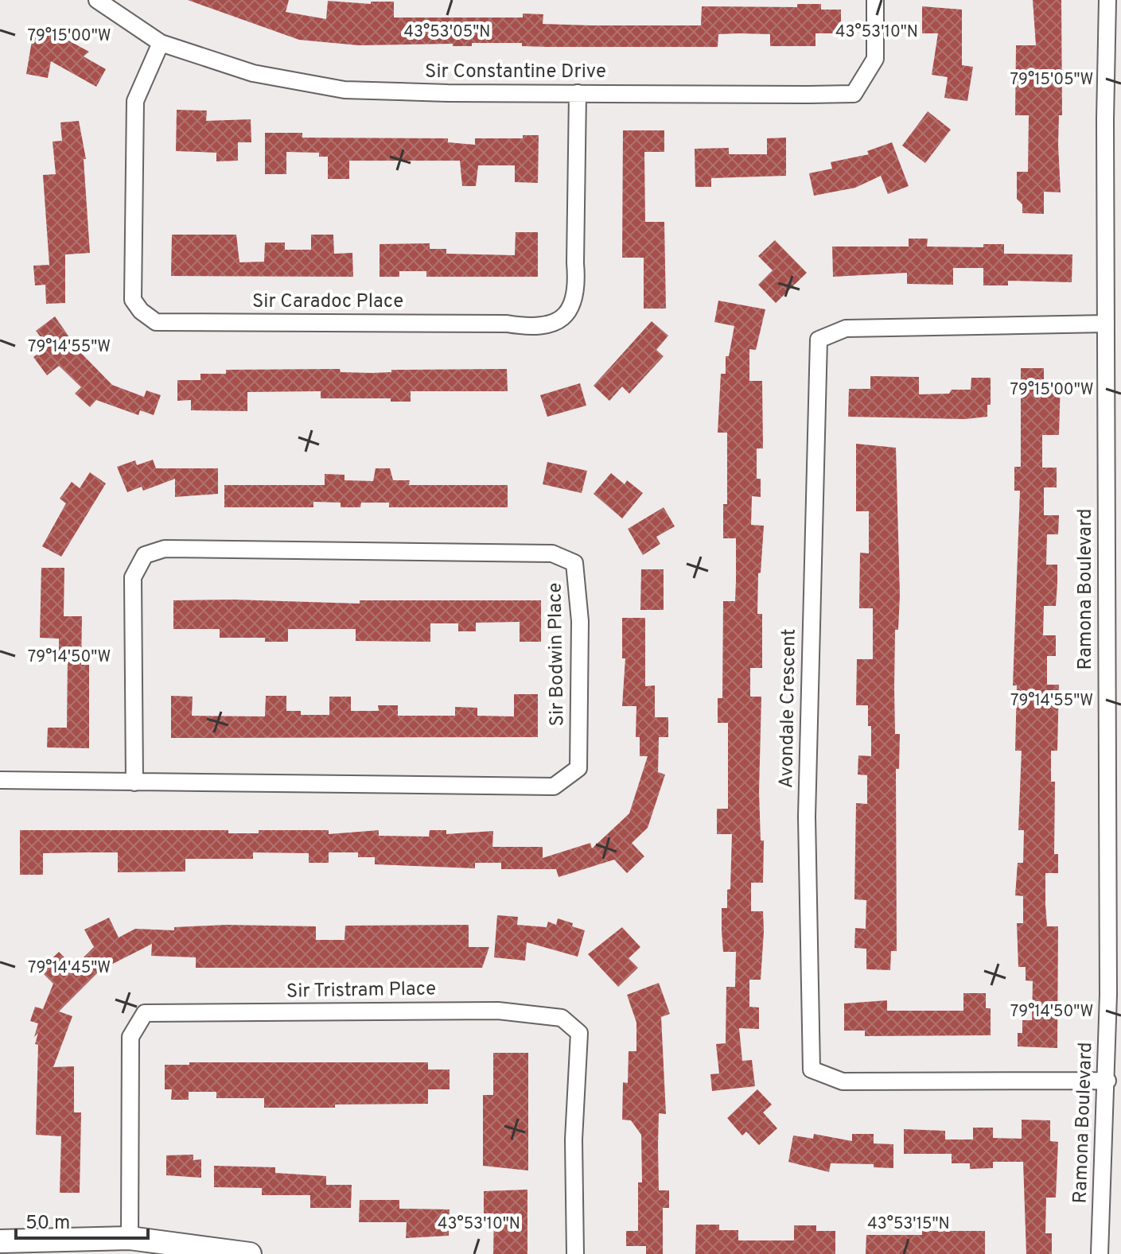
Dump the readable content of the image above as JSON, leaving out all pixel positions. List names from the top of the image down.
{
  "streets": {
    "street": [
      "Sir Constantine Drive",
      "Sir Caradoc Place",
      "Ramona Boulevard",
      "Sir Bodwin Place",
      "Avondale Crescent",
      "Sir Tristram Place"
    ]
  },
  "crossings": [
    ["Sir Constantine Drive", "Sir Caradoc Place"],
    ["Ramona Boulevard", "Avondale Crescent"]
  ],
  "scale_bar": "50 m",
  "coordinates": [
    "43°53'05\"N",
    "43°53'10\"N",
    "79°15'00\"W",
    "79°15'05\"W",
    "79°14'55\"W",
    "79°14'50\"W",
    "79°14'45\"W",
    "43°53'15\"N"
  ]
}
